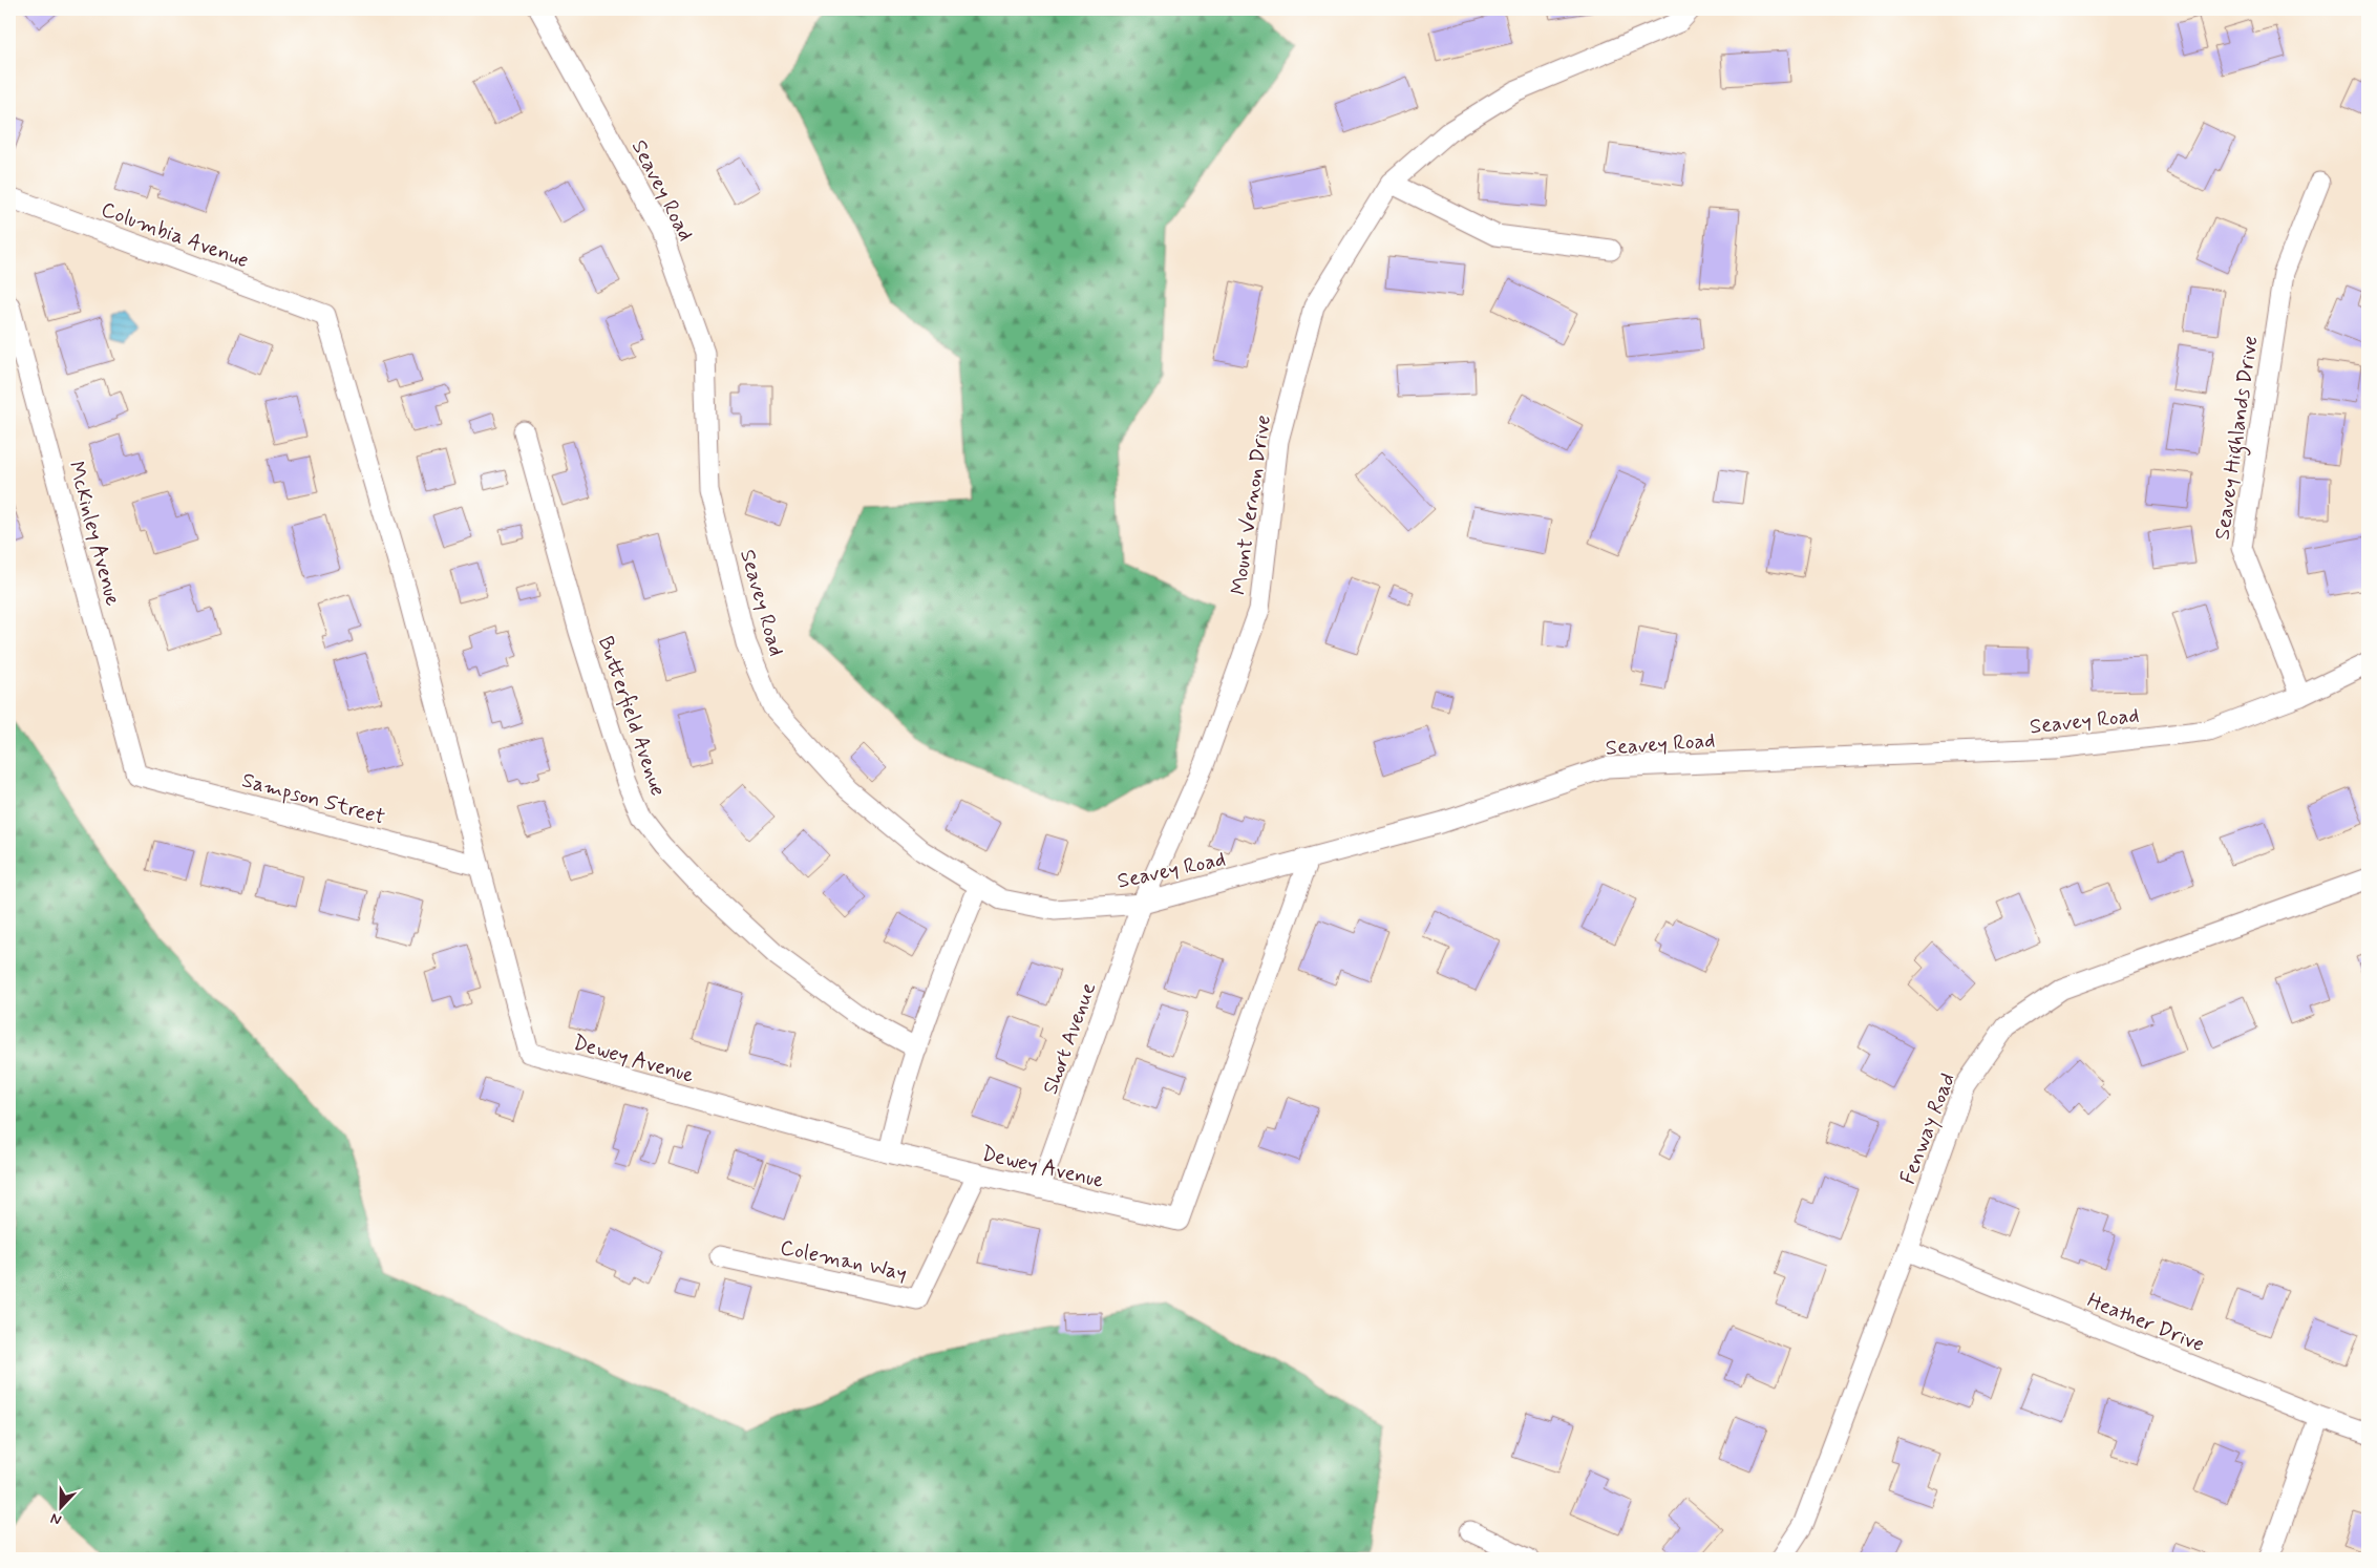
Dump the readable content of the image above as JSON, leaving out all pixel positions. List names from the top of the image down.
{
  "streets": {
    "street": [
      "Seavey Road",
      "Columbia Avenue",
      "Seavey Highlands Drive",
      "Mount Vernon Drive",
      "McKinley Avenue",
      "Butterfield Avenue",
      "Sampson Street",
      "Short Avenue",
      "Dewey Avenue",
      "Fenway Road",
      "Coleman Way",
      "Heather Drive"
    ]
  },
  "crossings": [
    ["Seavey Road", "Seavey Highlands Drive"],
    ["Seavey Road", "Mount Vernon Drive"],
    ["Seavey Road", "Short Avenue"],
    ["Seavey Road", "Dewey Avenue"],
    ["Columbia Avenue", "Sampson Street"],
    ["Columbia Avenue", "Dewey Avenue"],
    ["Mount Vernon Drive", "Short Avenue"],
    ["McKinley Avenue", "Sampson Street"],
    ["Sampson Street", "Dewey Avenue"],
    ["Short Avenue", "Dewey Avenue"],
    ["Dewey Avenue", "Coleman Way"],
    ["Fenway Road", "Heather Drive"]
  ],
  "north": "bottom"
}
